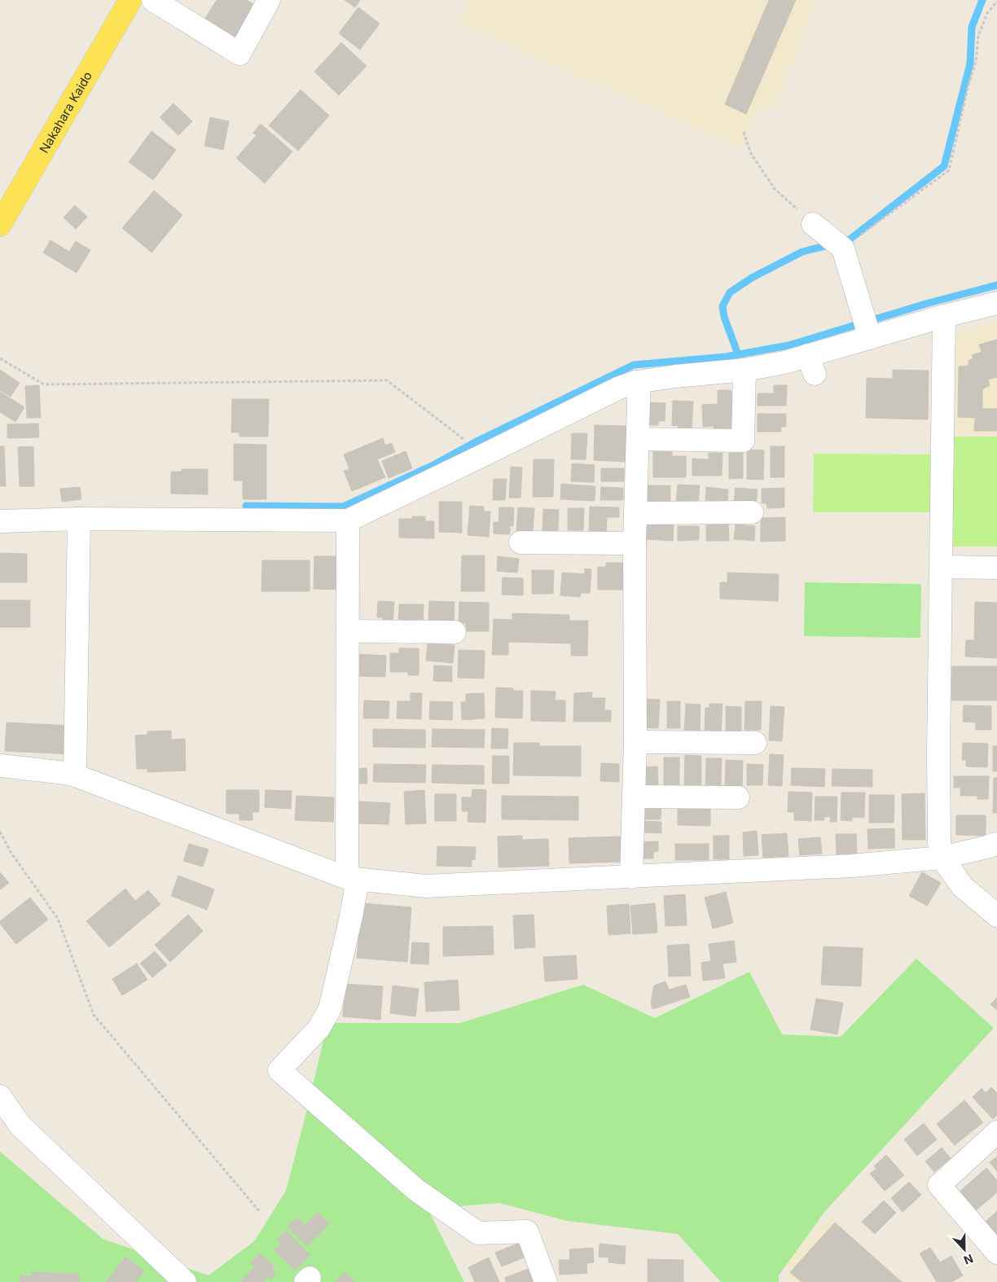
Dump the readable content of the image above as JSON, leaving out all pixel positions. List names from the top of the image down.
{
  "streets": {
    "main road": ["Nakahara Kaido"]
  },
  "north": "bottom"
}
